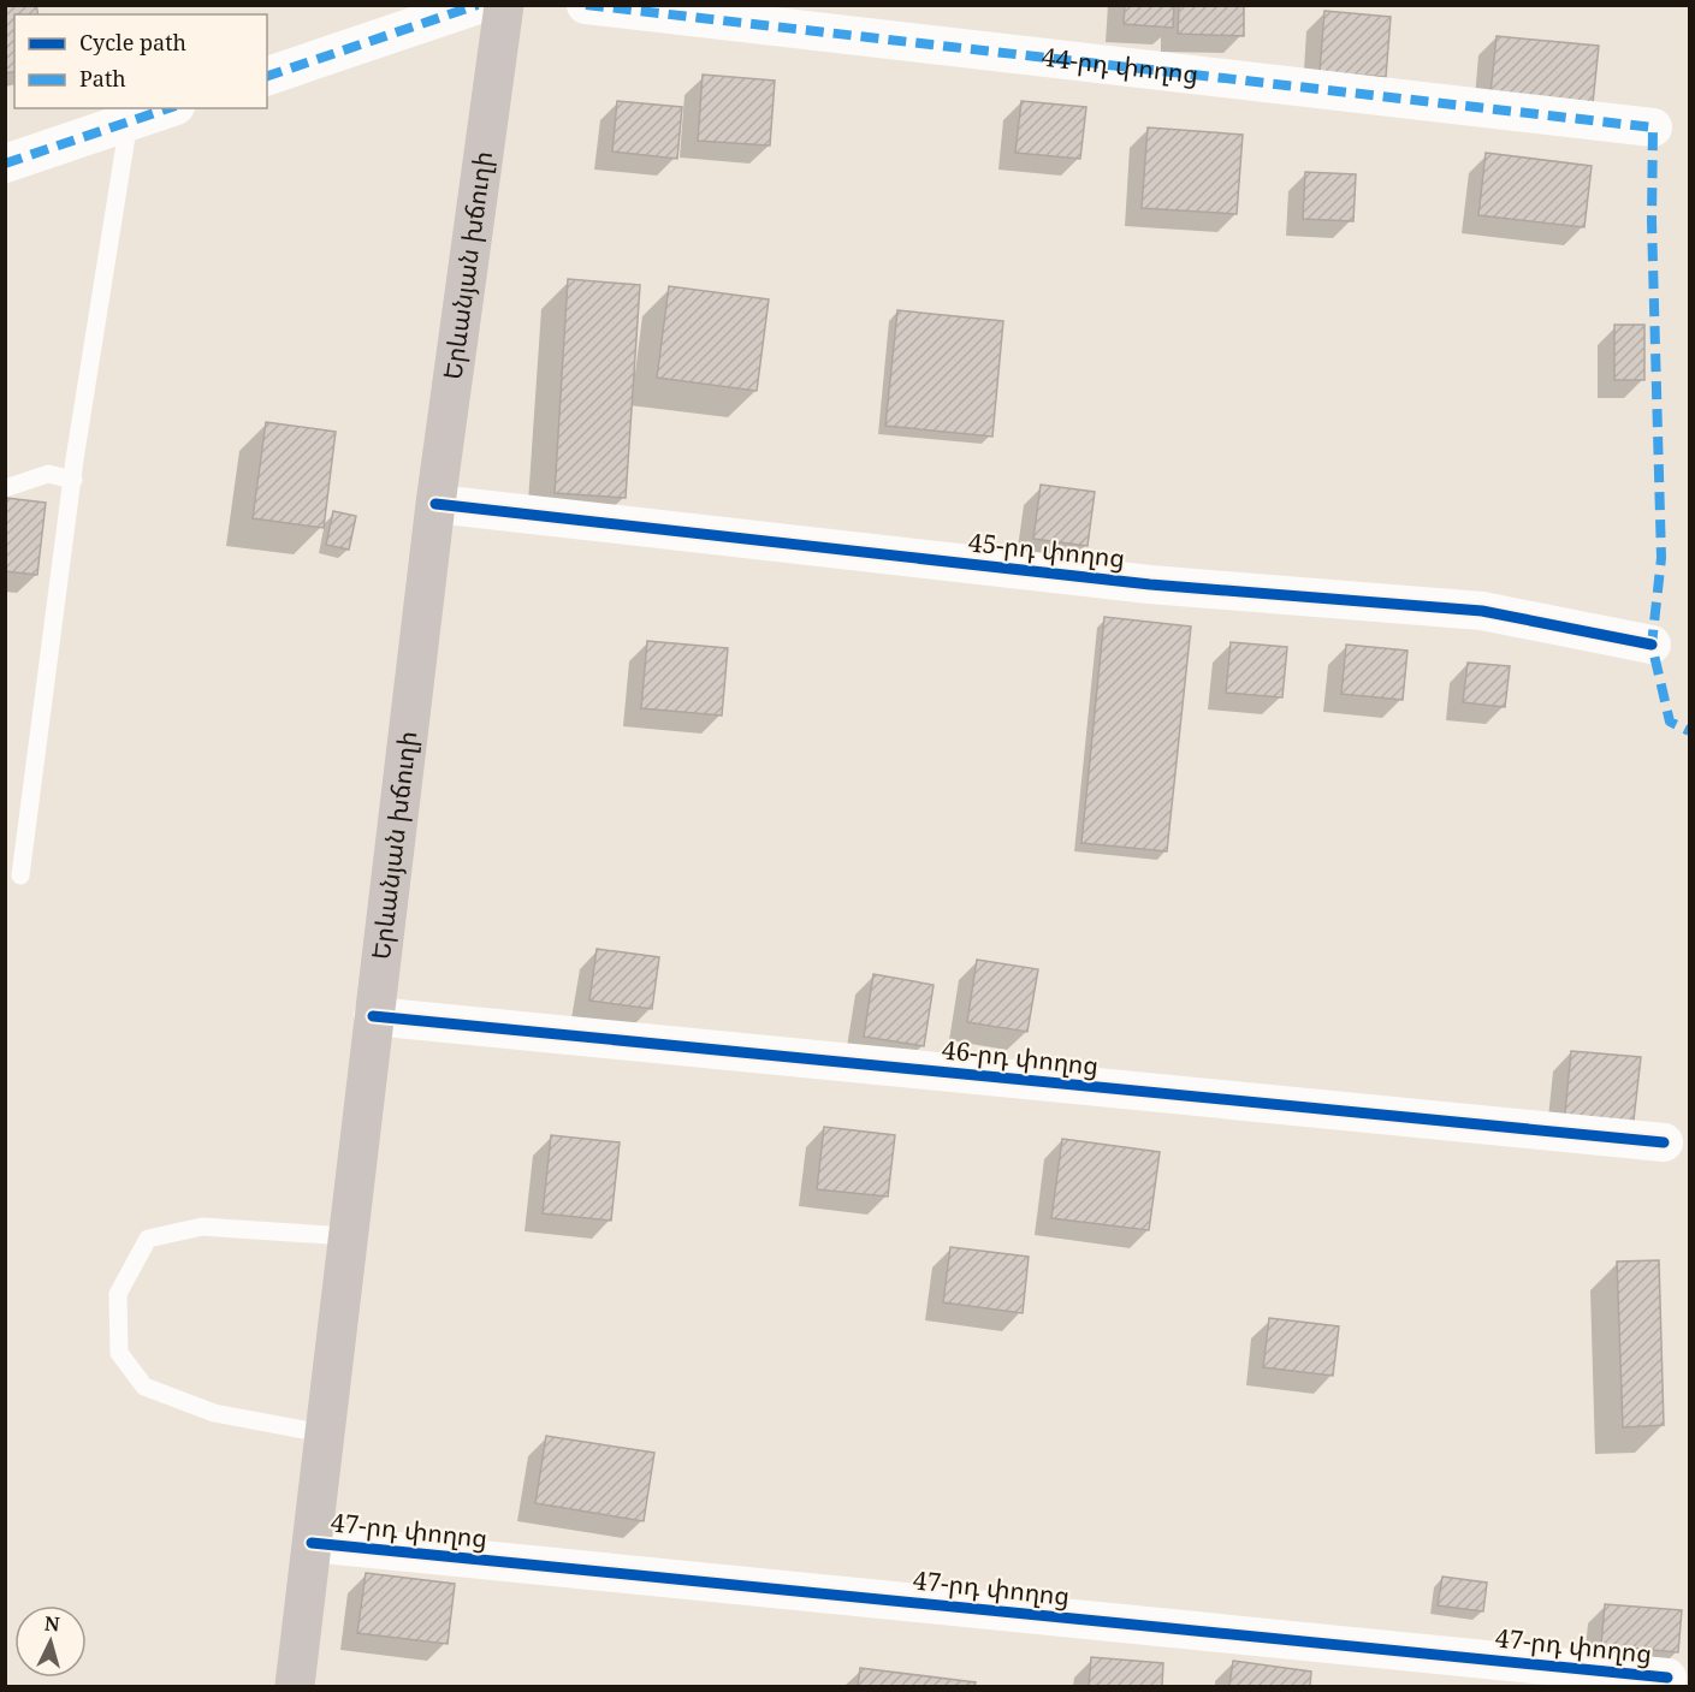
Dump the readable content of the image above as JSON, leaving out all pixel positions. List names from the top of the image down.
{
  "streets": {
    "main road": ["Երևանյան խճուղի"],
    "street": [
      "44-րդ փողոց",
      "45-րդ փողոց",
      "46-րդ փողոց",
      "47-րդ փողոց"
    ]
  },
  "crossings": [
    ["Երևանյան խճուղի", "45-րդ փողոց"],
    ["Երևանյան խճուղի", "46-րդ փողոց"],
    ["Երևանյան խճուղի", "47-րդ փողոց"]
  ],
  "legend": ["Cycle path", "Path"],
  "north": "top"
}
